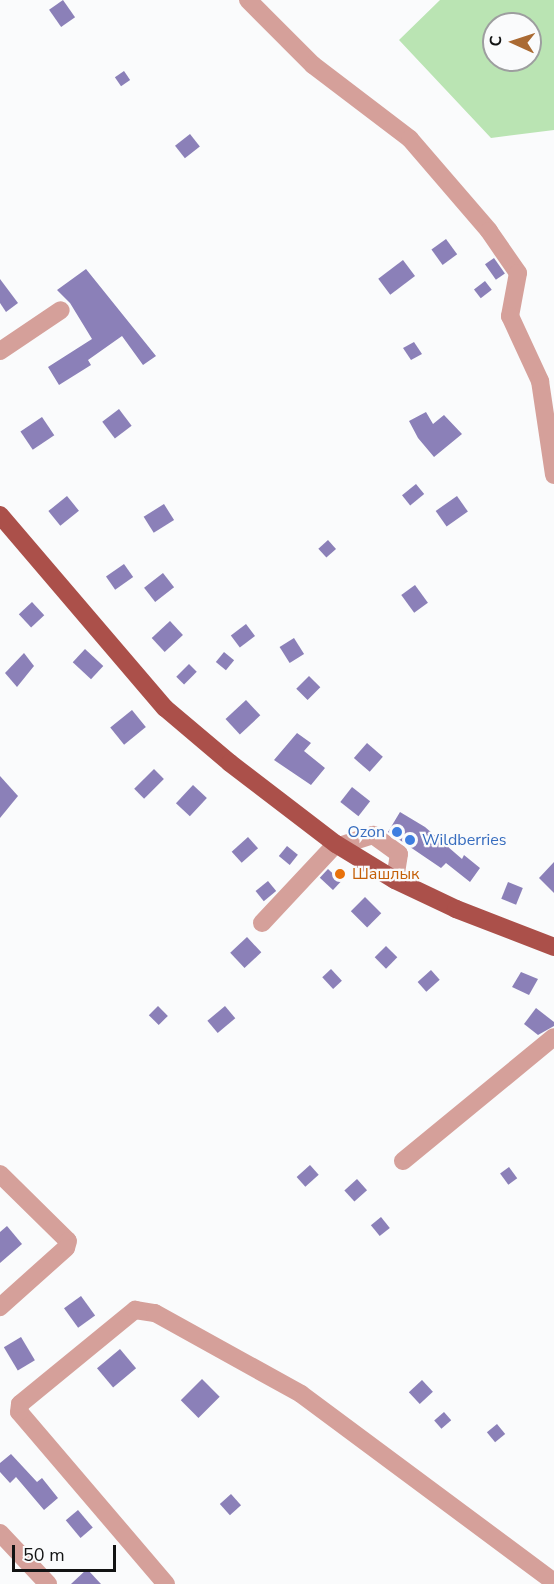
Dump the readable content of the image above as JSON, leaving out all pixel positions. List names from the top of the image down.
{
  "places": ["Ozon", "Wildberries", "Шашлык"],
  "scale_bar": "50 m",
  "north": "left"
}
